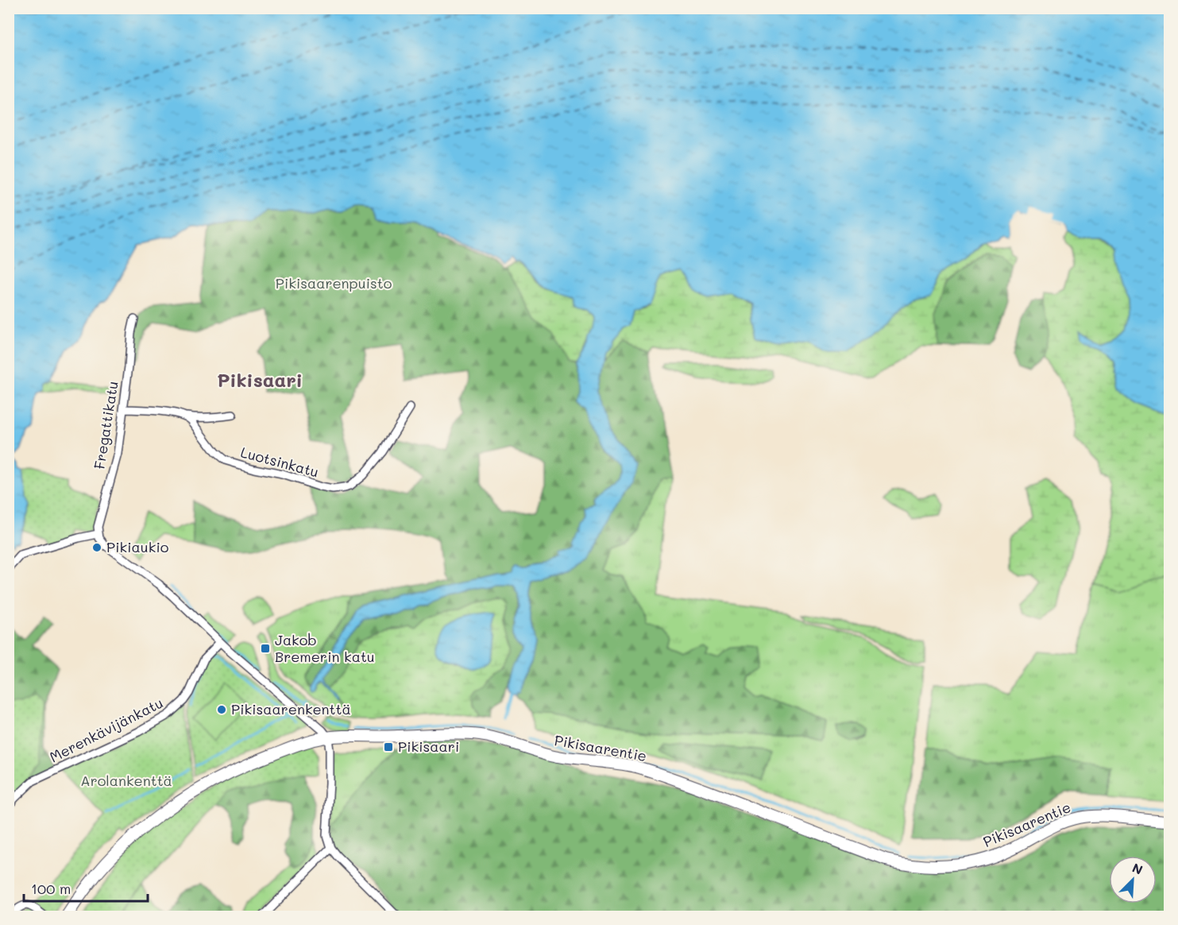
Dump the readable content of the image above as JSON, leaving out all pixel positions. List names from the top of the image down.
{
  "streets": {
    "street": [
      "Fregattikatu",
      "Luotsinkatu",
      "Merenkävijänkatu",
      "Pikisaarentie"
    ]
  },
  "districts": ["Pikisaari"],
  "parks": ["Pikisaarenpuisto", "Arolankenttä"],
  "places": {
    "other": ["Pikiaukio", "Pikisaarenkenttä"],
    "transit": ["Jakob Bremerin katu", "Pikisaari"]
  },
  "scale_bar": "100 m",
  "north": "top right"
}
